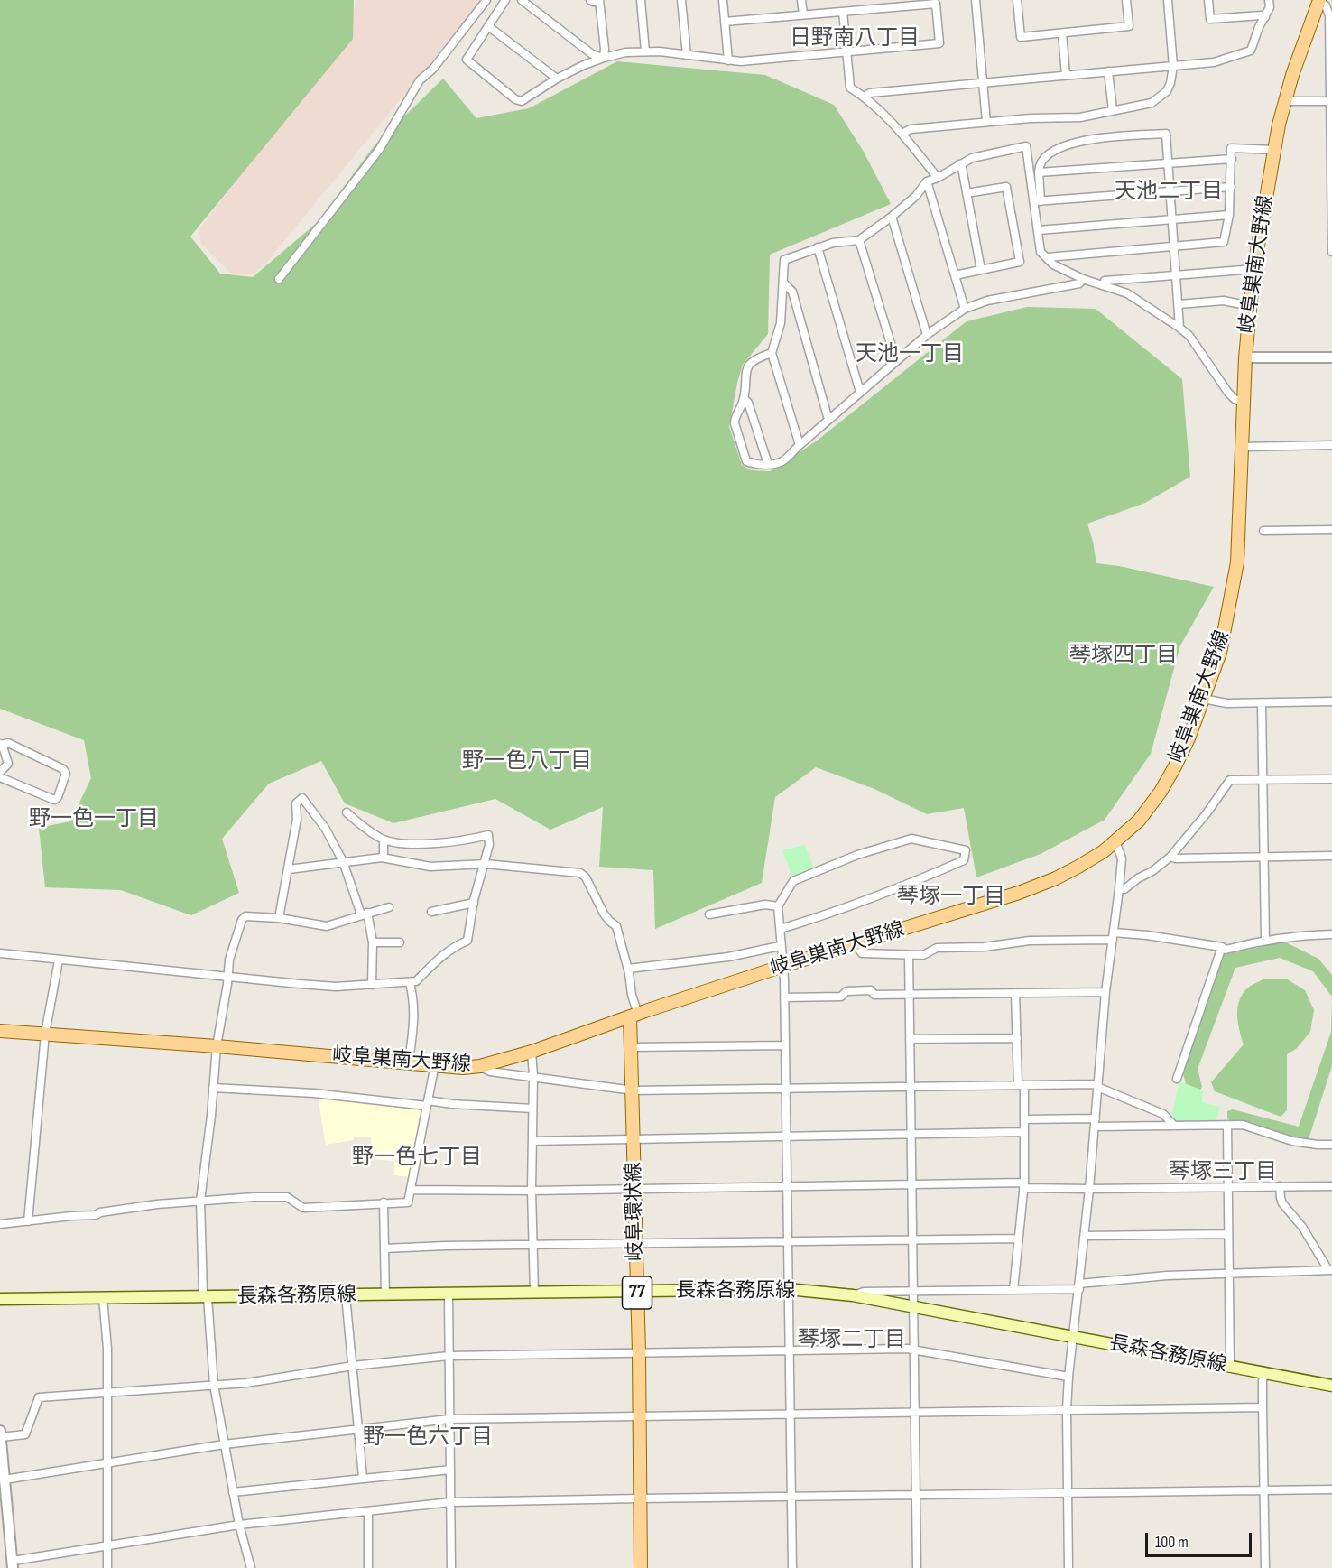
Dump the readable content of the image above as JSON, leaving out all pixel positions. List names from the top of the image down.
{
  "streets": {
    "main road": [
      "岐阜巣南大野線",
      "岐阜環状線",
      "長森各務原線",
      "77"
    ]
  },
  "crossings": [
    ["岐阜巣南大野線", "岐阜環状線"],
    ["岐阜環状線", "長森各務原線"]
  ],
  "districts": [
    "日野南八丁目",
    "天池二丁目",
    "天池一丁目",
    "琴塚四丁目",
    "野一色八丁目",
    "野一色一丁目",
    "琴塚一丁目",
    "野一色七丁目",
    "琴塚三丁目",
    "琴塚二丁目",
    "野一色六丁目"
  ],
  "scale_bar": "100 m"
}
